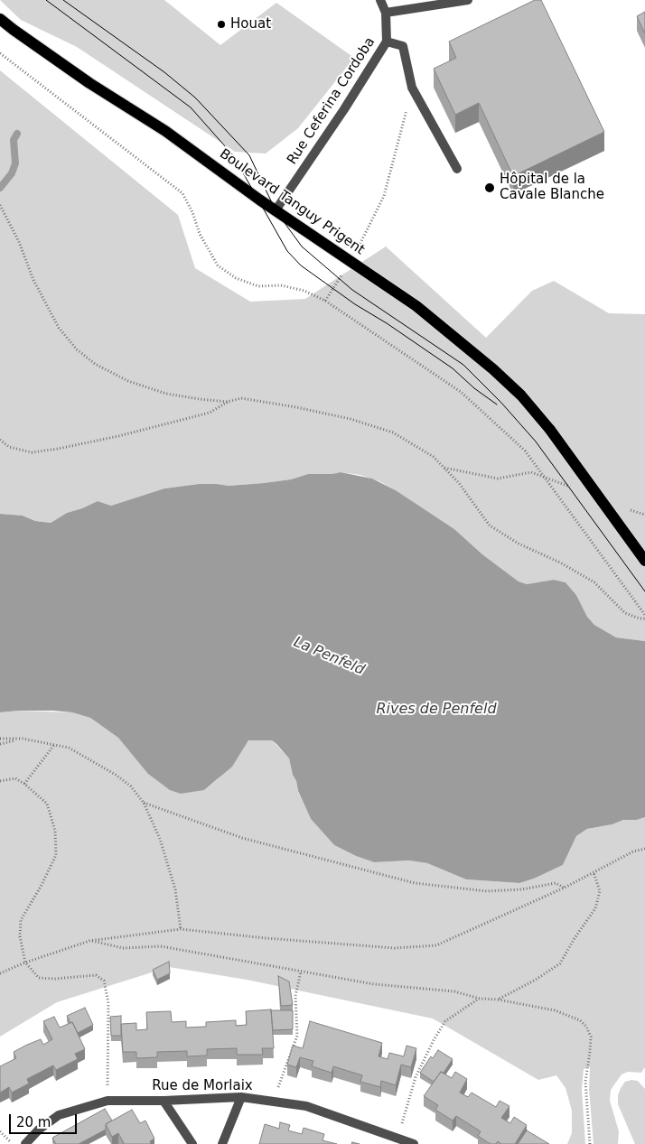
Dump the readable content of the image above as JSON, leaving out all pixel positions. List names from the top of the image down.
{
  "streets": {
    "main road": ["Boulevard Tanguy Prigent"],
    "street": ["Rue Ceferina Cordoba", "Rue de Morlaix"]
  },
  "crossings": [
    ["Rue Ceferina Cordoba", "Boulevard Tanguy Prigent"]
  ],
  "water": ["La Penfeld", "Rives de Penfeld"],
  "places": ["Houat", "Hôpital de la Cavale Blanche"],
  "scale_bar": "20 m"
}
